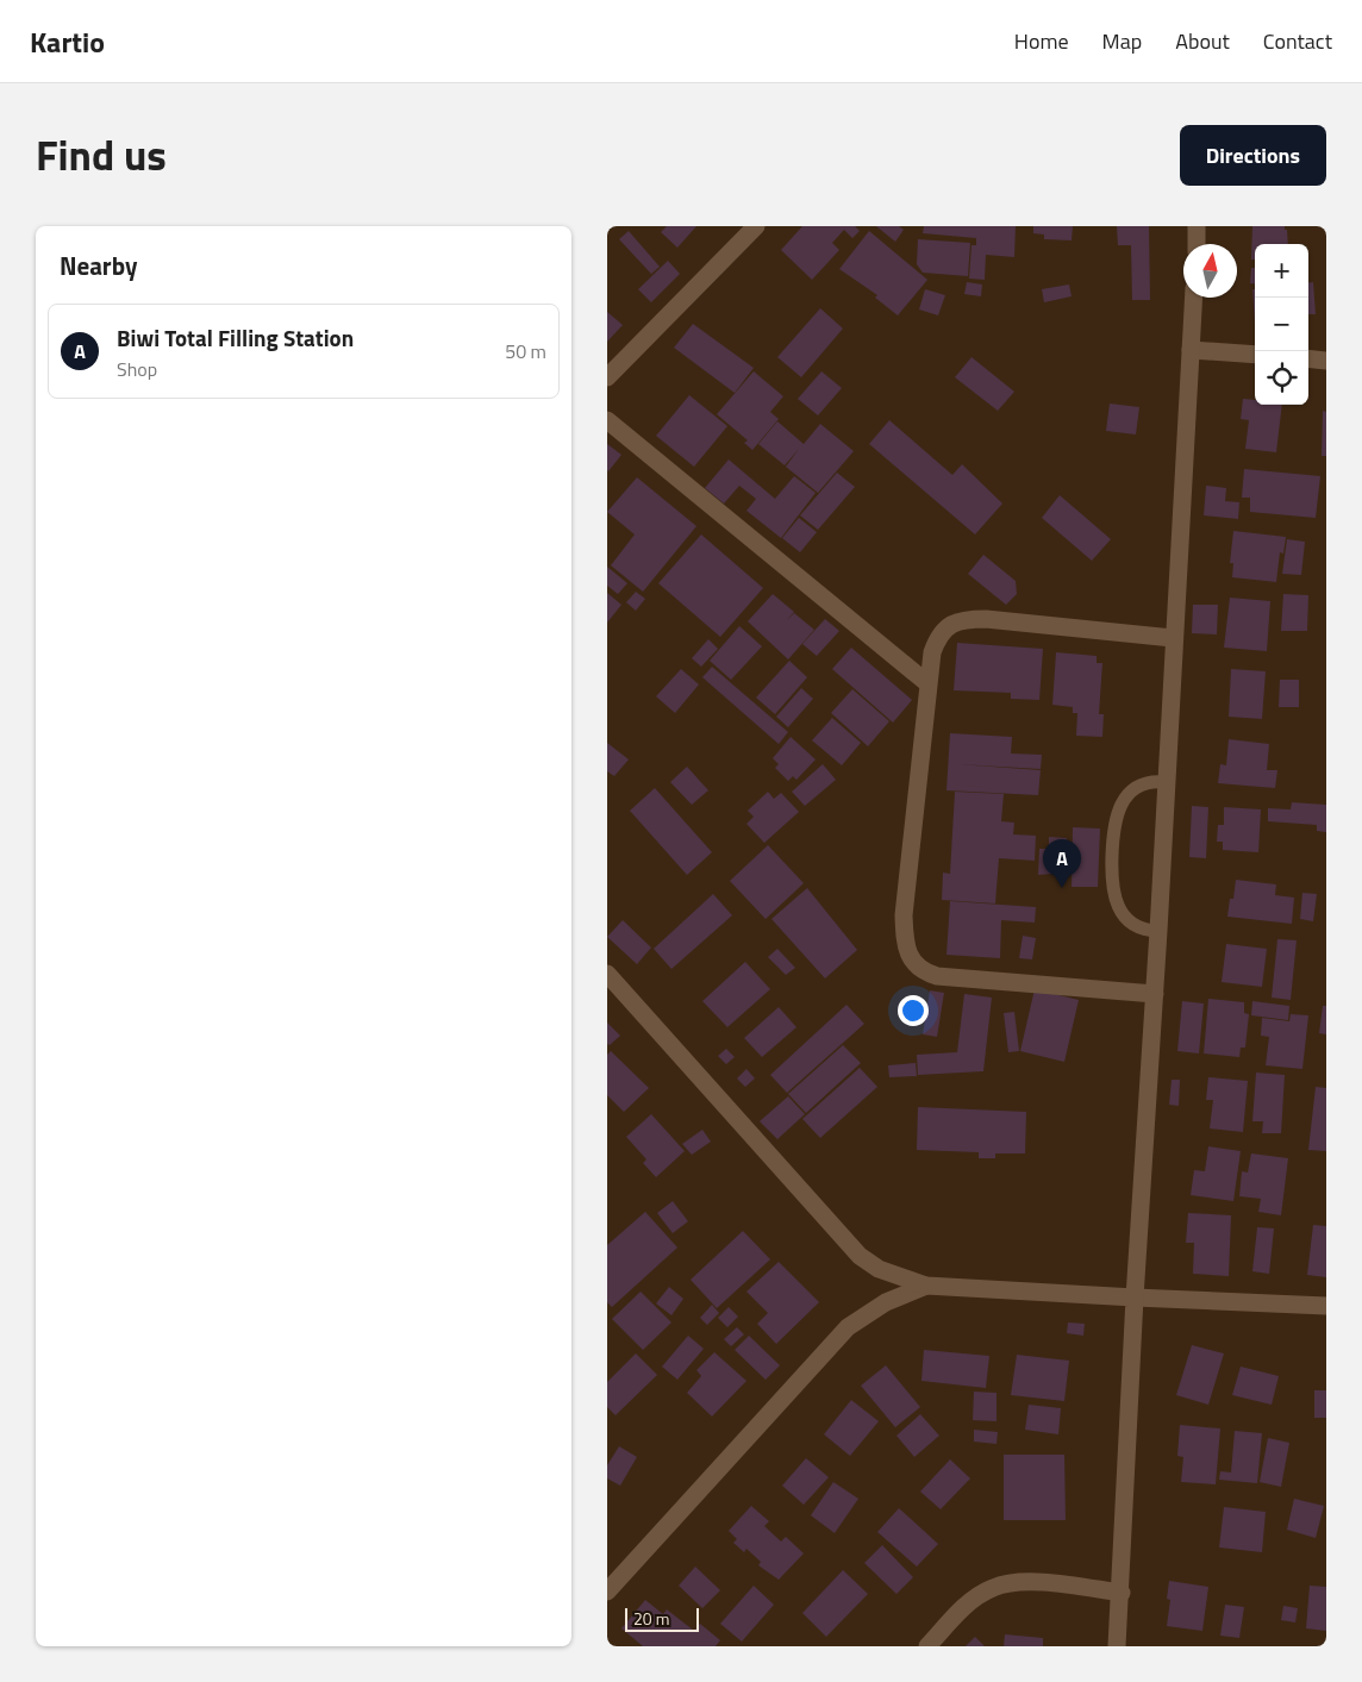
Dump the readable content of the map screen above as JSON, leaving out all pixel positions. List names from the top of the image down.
{
  "scale_bar": "20 m",
  "north": "top",
  "page": {
    "header": "Kartio",
    "nav": [
      "Home",
      "Map",
      "About",
      "Contact"
    ],
    "title": "Find us",
    "buttons": "Directions",
    "heading": "Nearby",
    "map_buttons": ["+", "−"],
    "list": [
      {
        "mark": "A",
        "name": "Biwi Total Filling Station",
        "note": "Shop",
        "value": "50 m"
      }
    ],
    "pins": "A",
    "scale": "20 m"
  }
}
